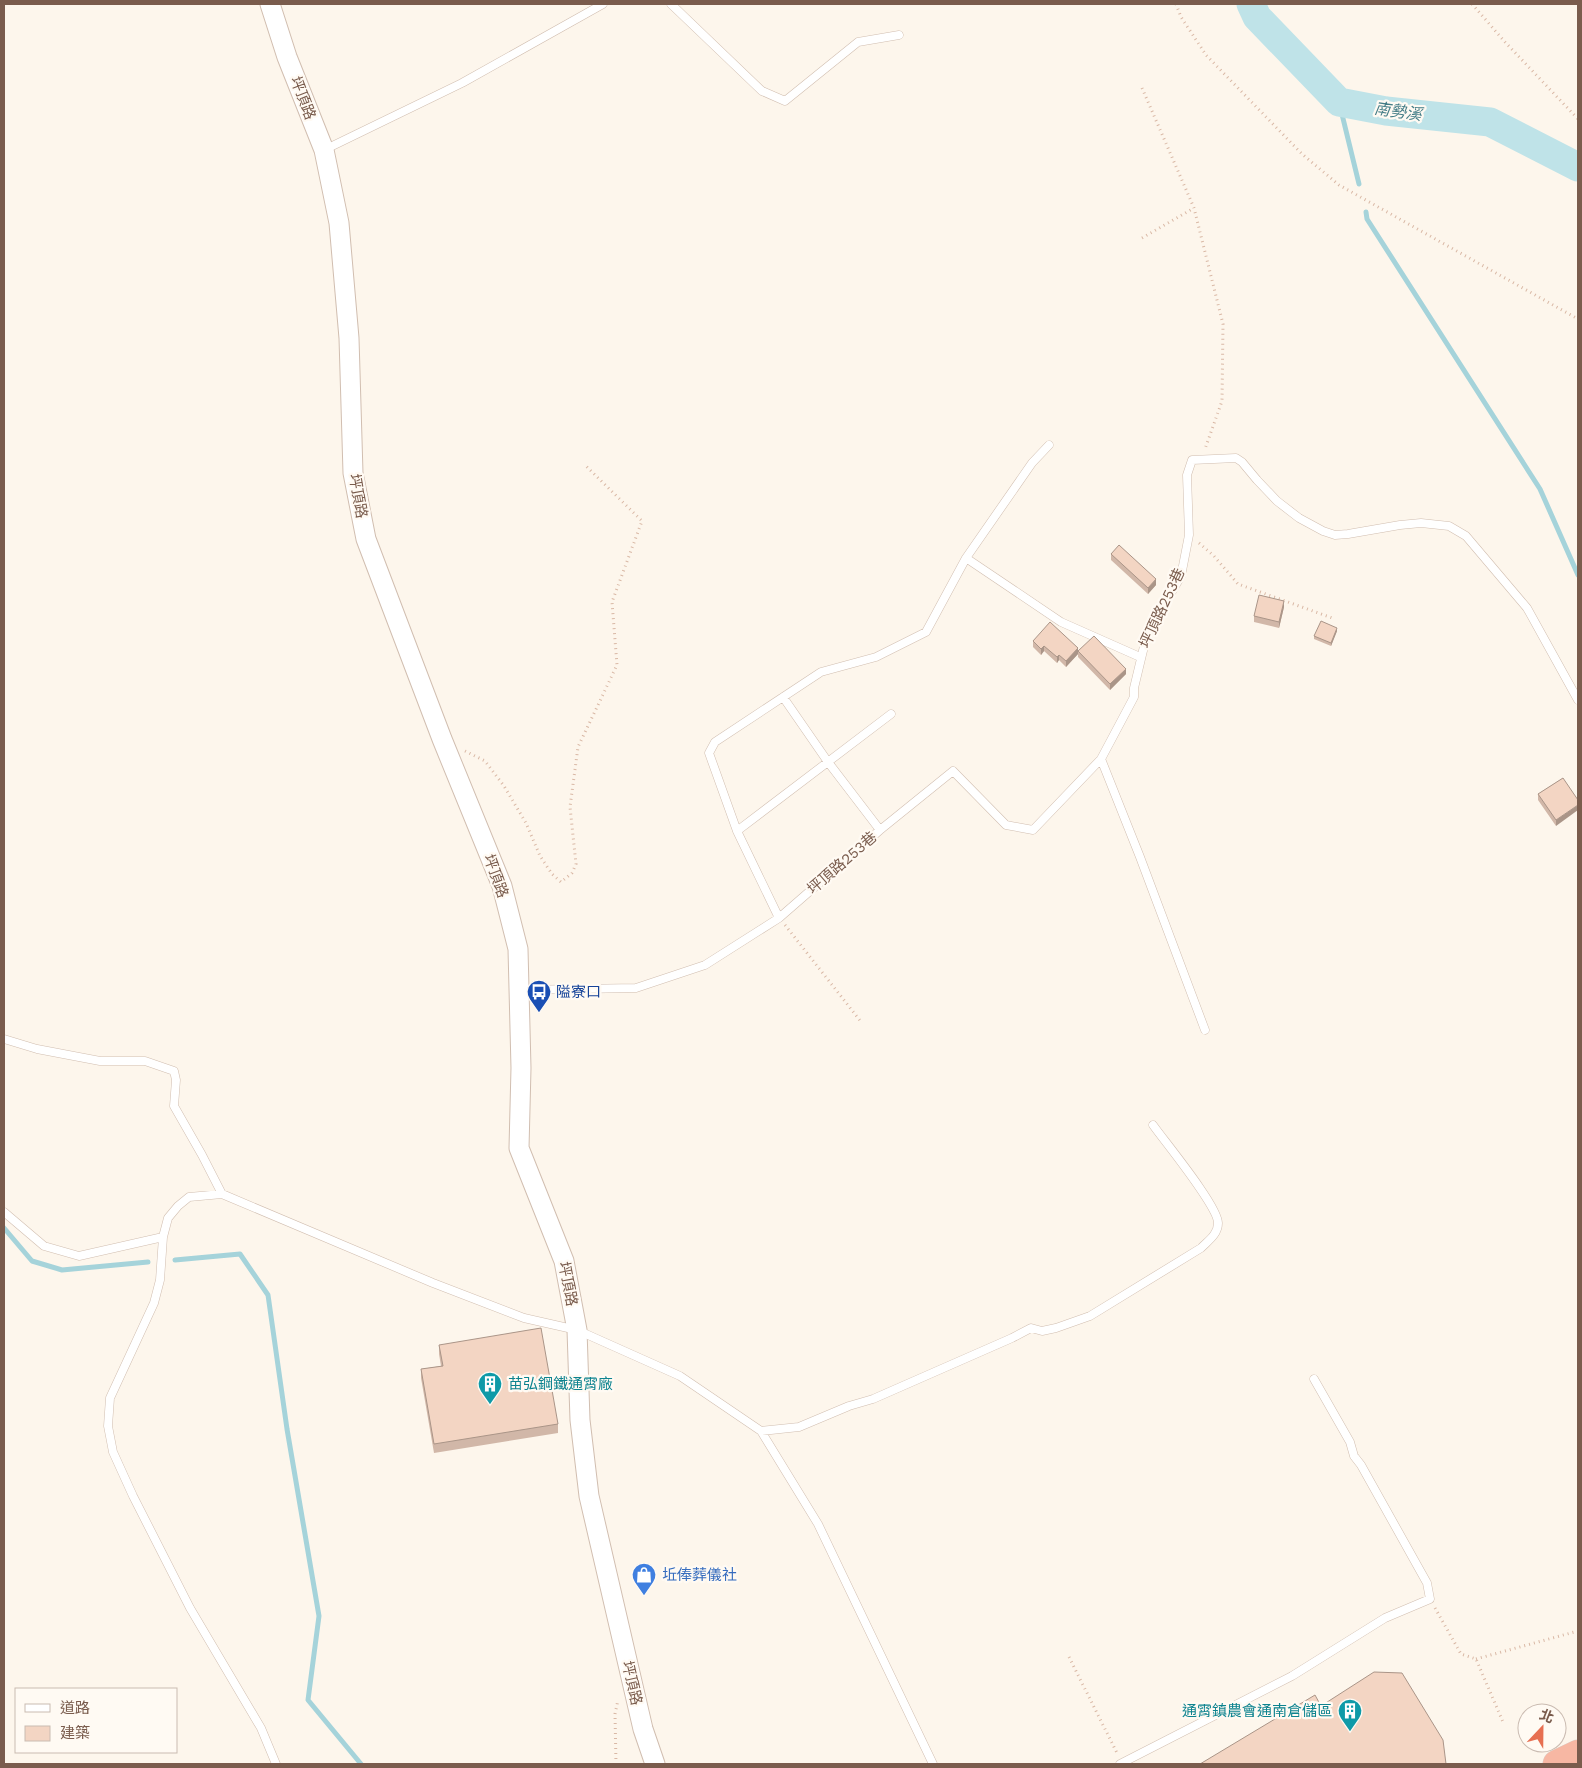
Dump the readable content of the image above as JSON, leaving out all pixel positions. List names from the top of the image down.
{
  "streets": {
    "street": ["坪頂路"],
    "lane": ["坪頂路253巷"]
  },
  "crossings": [
    ["坪頂路", "坪頂路253巷"]
  ],
  "water": ["南勢溪"],
  "places": {
    "bus stop": ["隘寮口"],
    "building": ["苗弘鋼鐵通霄廠", "通霄鎮農會通南倉儲區"],
    "shop": ["坵俸葬儀社"]
  },
  "legend": ["道路", "建築"],
  "north": "top"
}
